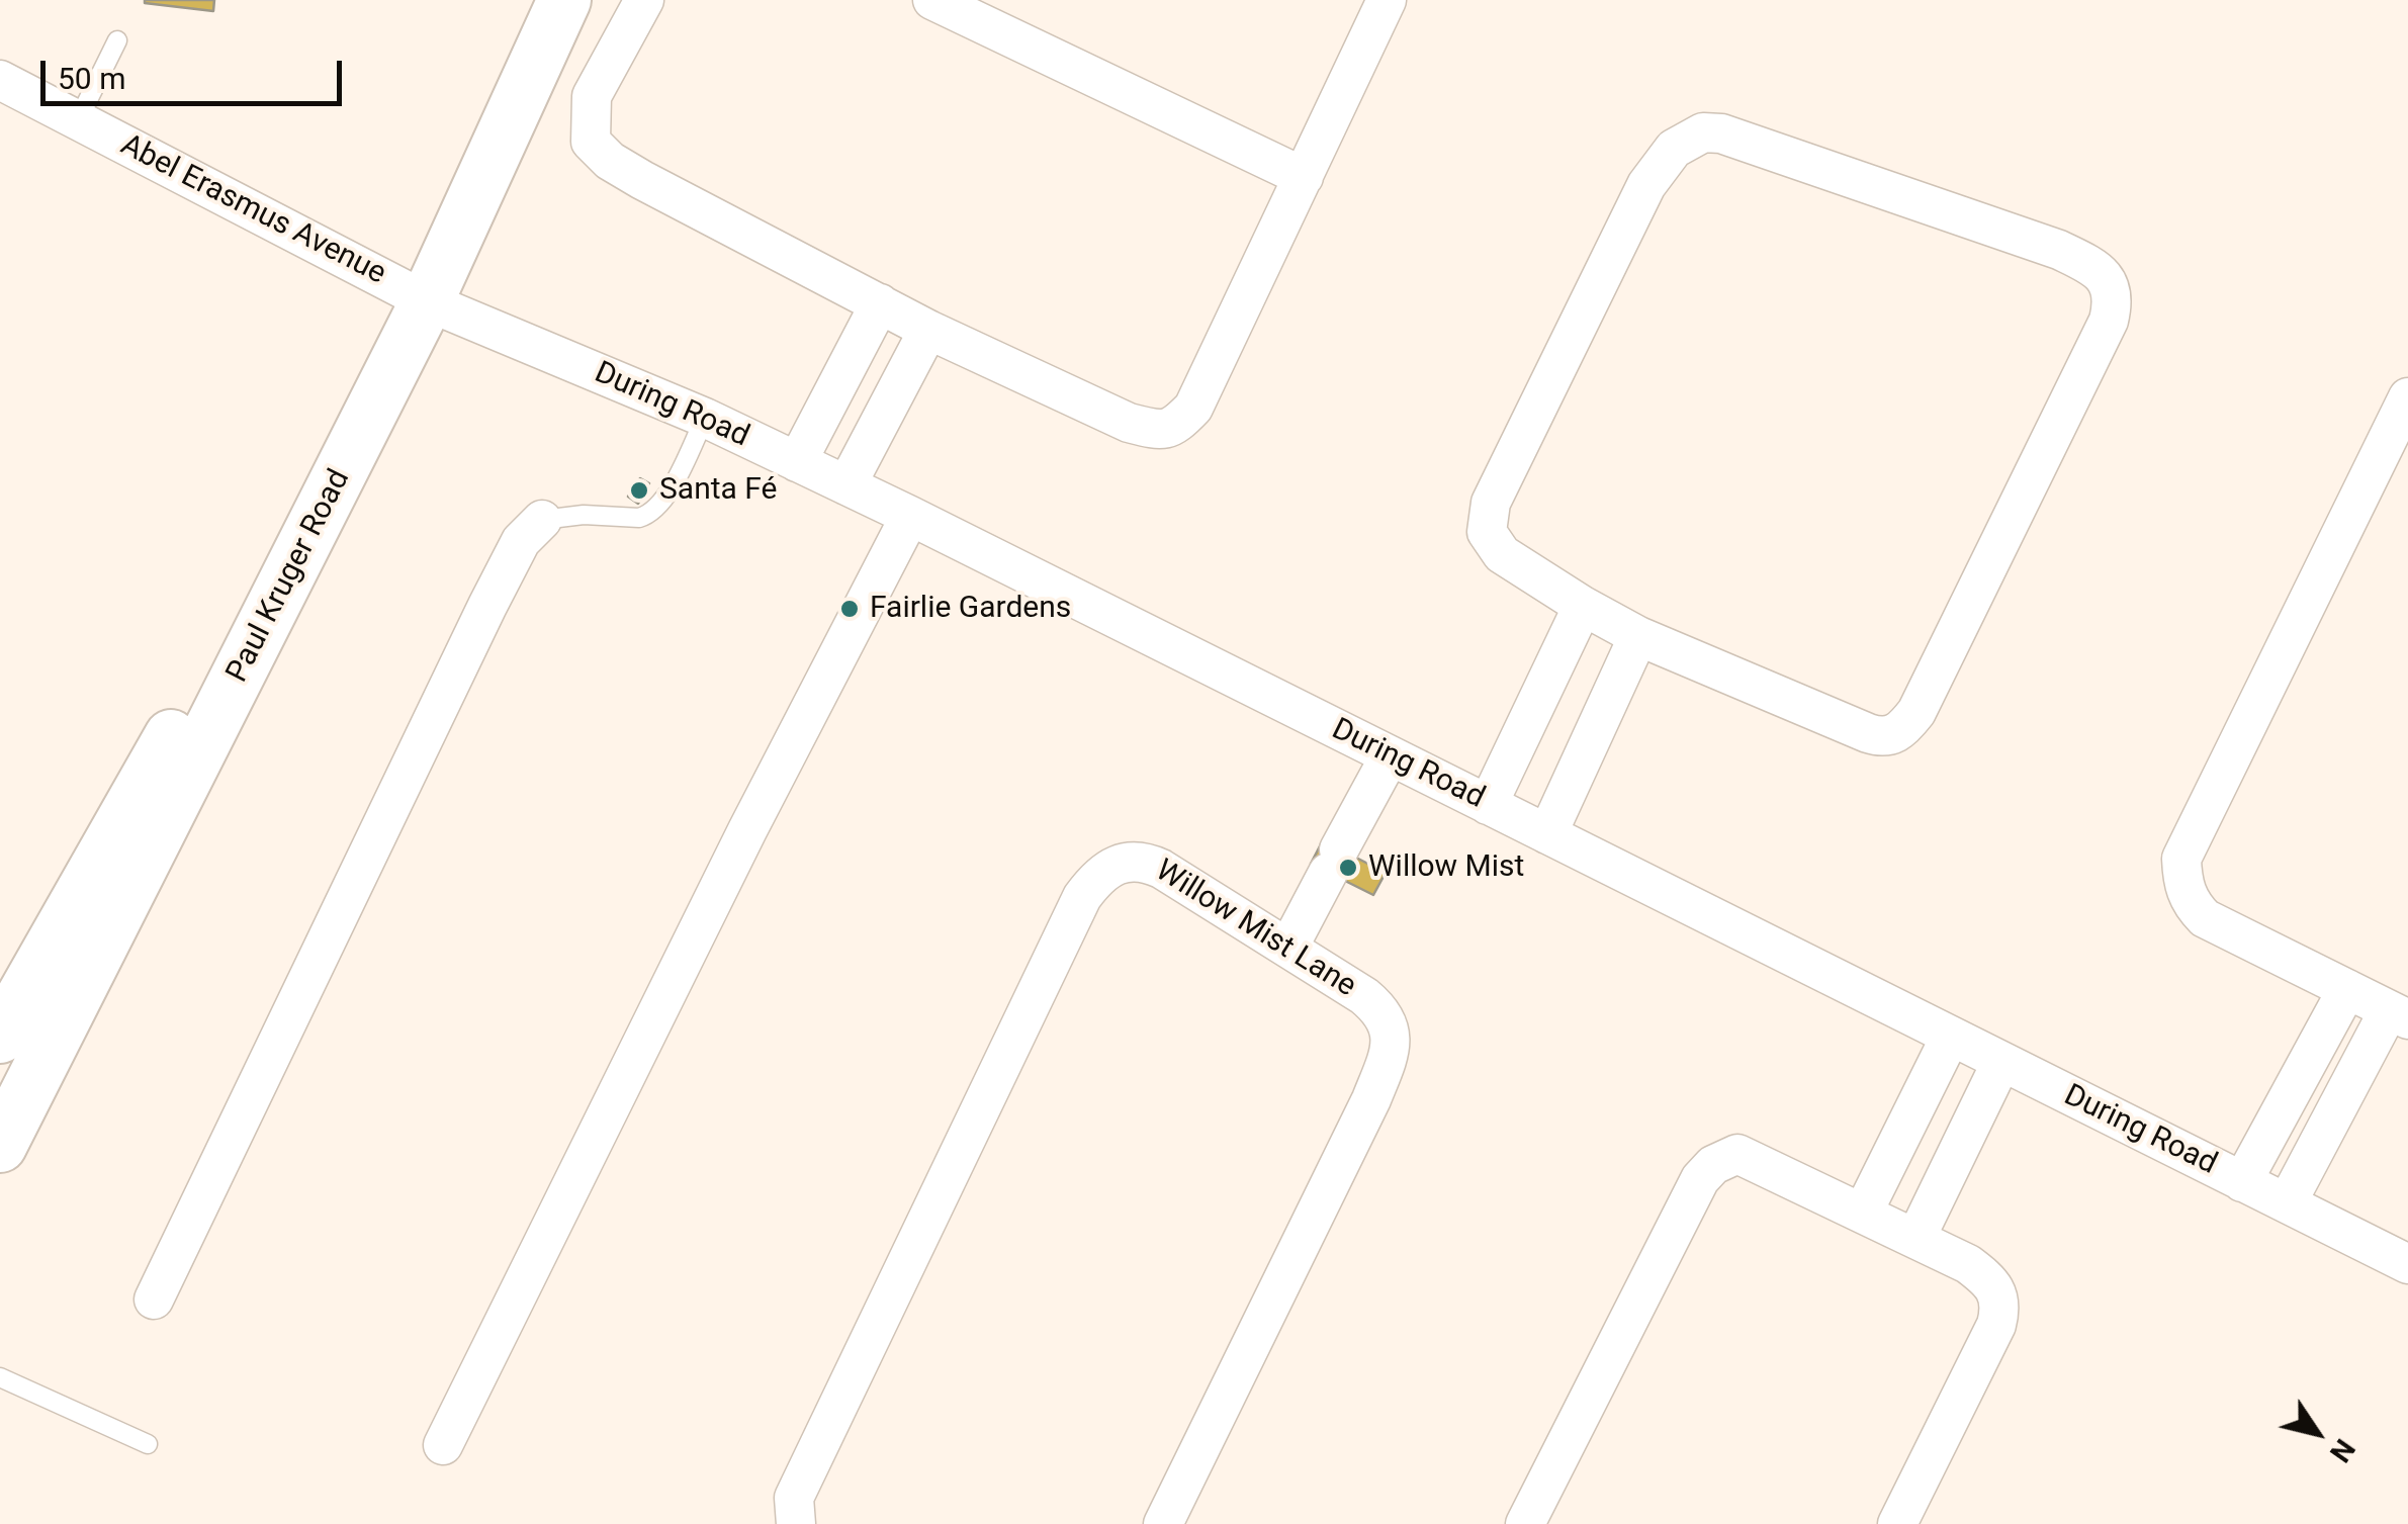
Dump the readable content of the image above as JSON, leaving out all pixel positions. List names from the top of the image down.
{
  "streets": {
    "street": [
      "Abel Erasmus Avenue",
      "During Road",
      "Paul Kruger Road",
      "Willow Mist Lane"
    ]
  },
  "crossings": [
    ["Abel Erasmus Avenue", "During Road"],
    ["Abel Erasmus Avenue", "Paul Kruger Road"],
    ["During Road", "Paul Kruger Road"]
  ],
  "places": ["Santa Fé", "Fairlie Gardens", "Willow Mist"],
  "scale_bar": "50 m",
  "north": "bottom right"
}
